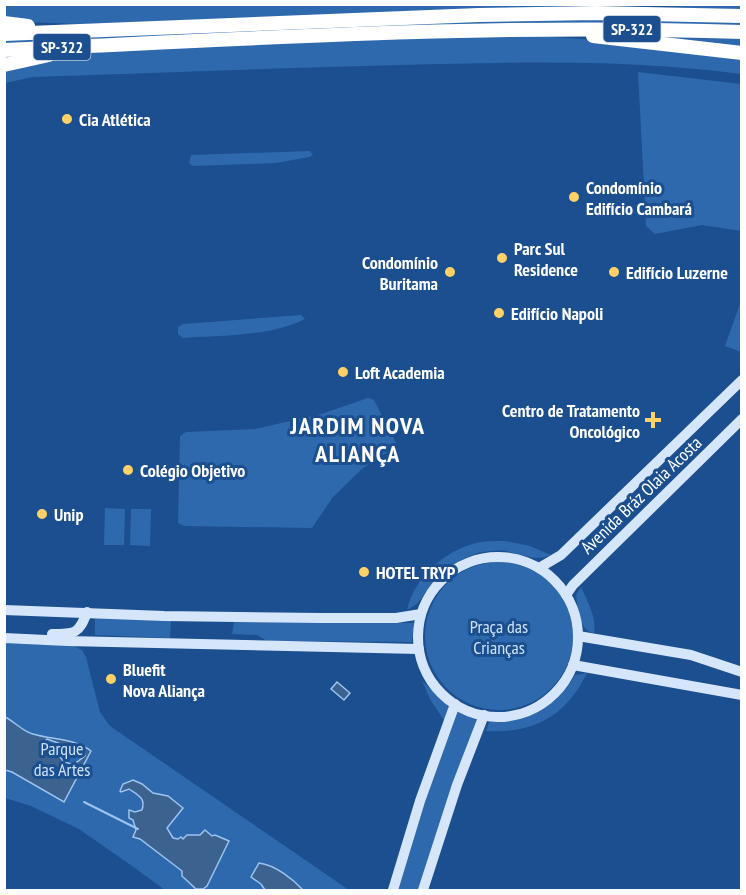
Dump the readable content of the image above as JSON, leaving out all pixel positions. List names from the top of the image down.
{
  "streets": {
    "highway": ["SP-322"],
    "main road": ["Avenida Bráz Olaia Acosta"]
  },
  "districts": ["JARDIM NOVA ALIANÇA"],
  "parks": ["Praça das Crianças", "Parque das Artes"],
  "places": {
    "other": [
      "Cia Atlética",
      "Condomínio Edifício Cambará",
      "Parc Sul Residence",
      "Condomínio Buritama",
      "Edifício Luzerne",
      "Edifício Napoli",
      "Loft Academia",
      "Colégio Objetivo",
      "Unip",
      "HOTEL TRYP",
      "Bluefit Nova Aliança"
    ],
    "health": ["Centro de Tratamento Oncológico"]
  }
}
